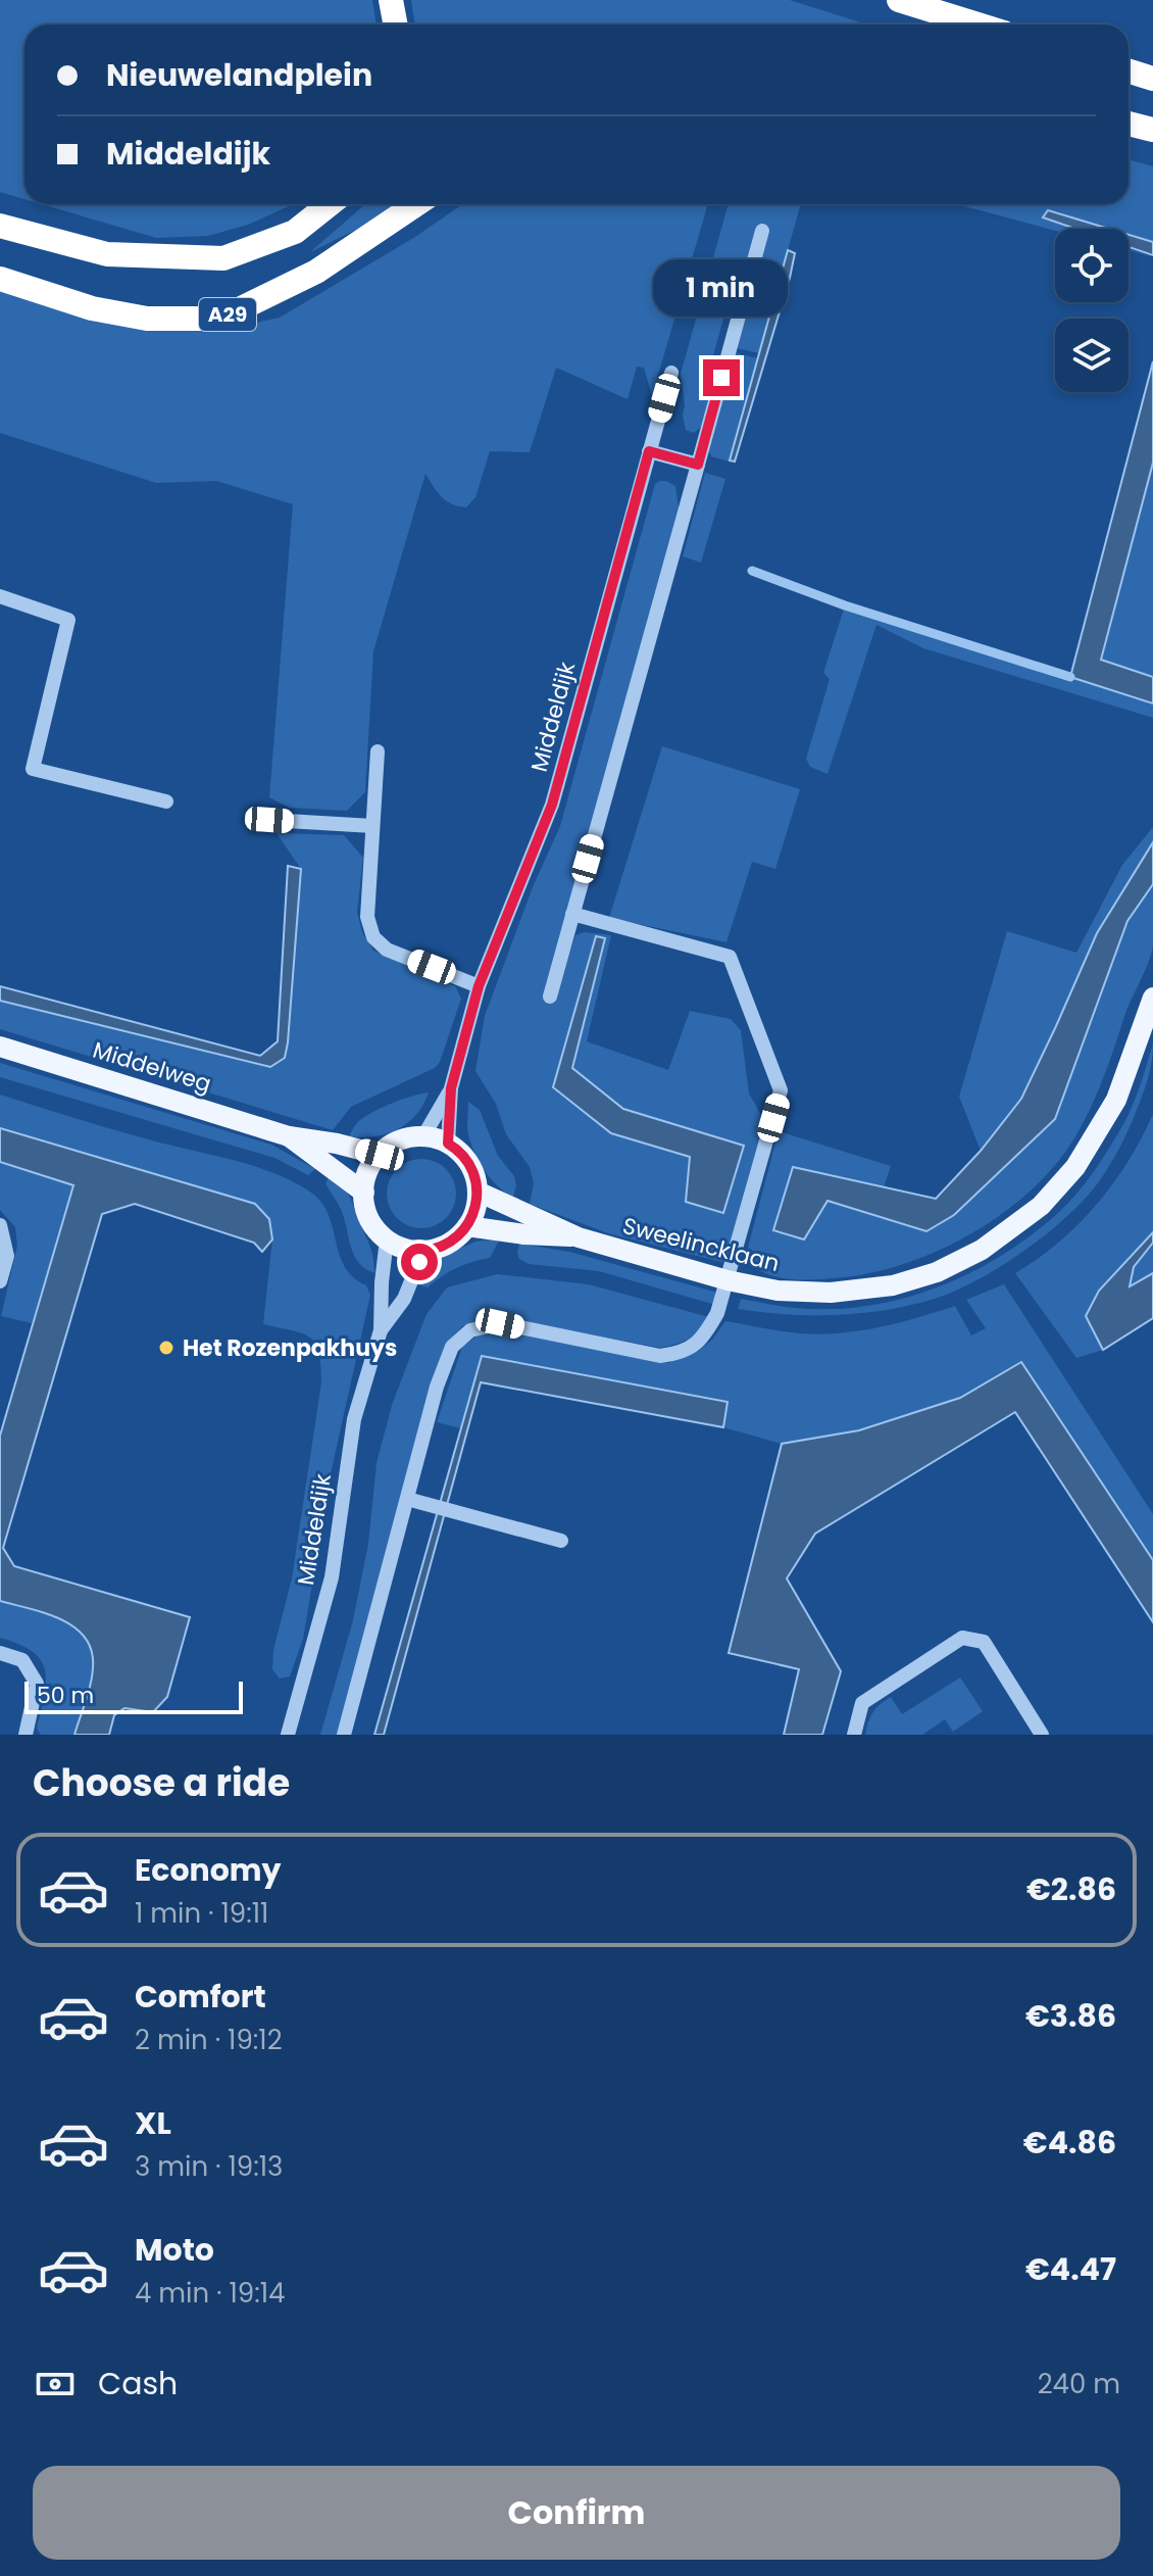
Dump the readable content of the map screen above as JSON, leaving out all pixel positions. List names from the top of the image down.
{
  "streets": {
    "highway": ["A29"],
    "main road": ["Middelweg", "Sweelincklaan"],
    "street": ["Middeldijk"]
  },
  "crossings": [
    ["Middeldijk", "Middelweg"],
    ["Middeldijk", "Sweelincklaan"],
    ["Middelweg", "Sweelincklaan"]
  ],
  "places": ["Het Rozenpakhuys"],
  "scale_bar": "50 m",
  "page": {
    "banner": ["Nieuwelandplein", "Middeldijk"],
    "bubble": "1 min",
    "scale": "50 m",
    "heading": "Choose a ride",
    "list": [
      {
        "name": "Economy",
        "note": "1 min · 19:11",
        "value": "€2.86"
      },
      {
        "name": "Comfort",
        "note": "2 min · 19:12",
        "value": "€3.86"
      },
      {
        "name": "XL",
        "note": "3 min · 19:13",
        "value": "€4.86"
      },
      {
        "name": "Moto",
        "note": "4 min · 19:14",
        "value": "€4.47"
      }
    ],
    "pay": ["Cash", "240 m"],
    "buttons": "Confirm"
  }
}
